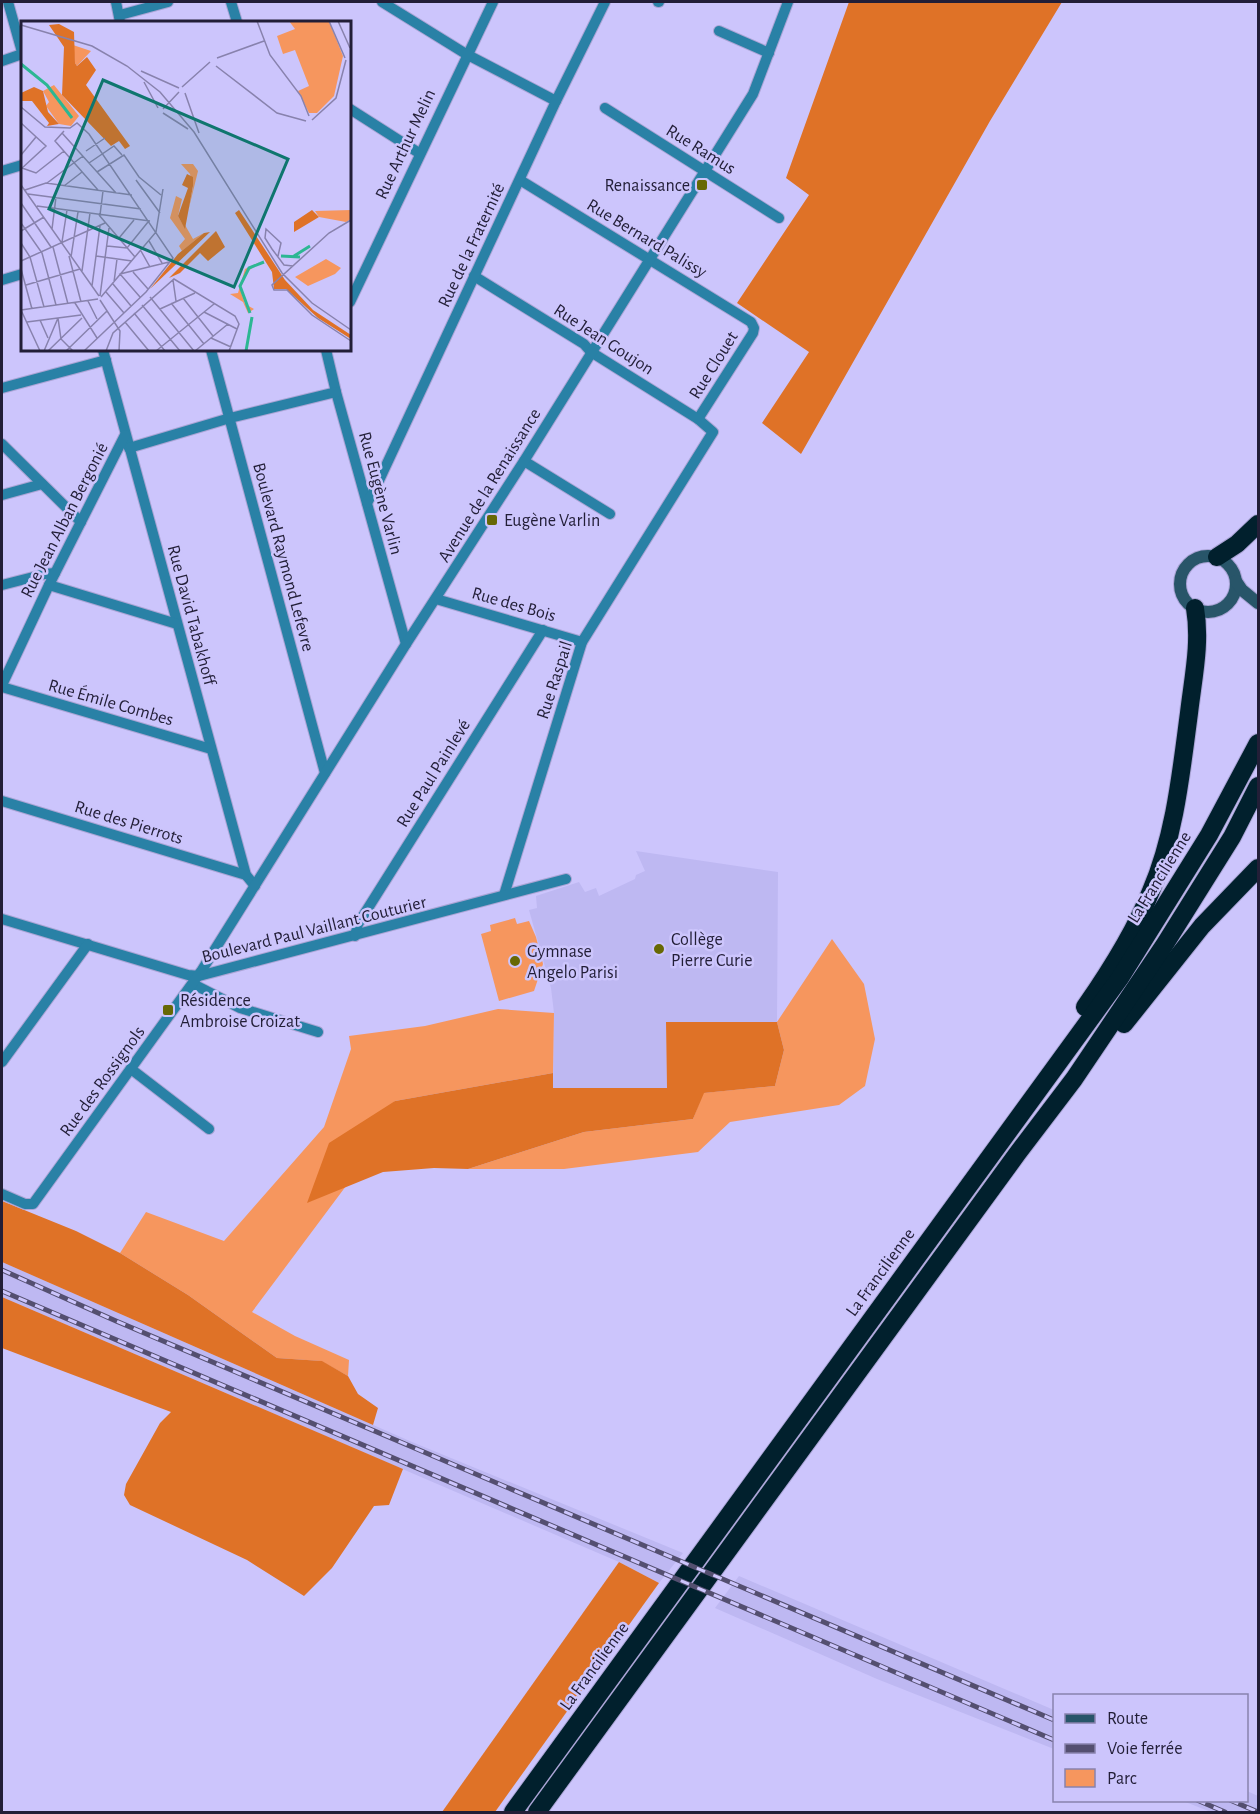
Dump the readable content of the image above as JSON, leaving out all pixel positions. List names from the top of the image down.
{
  "streets": {
    "highway": ["La Francilienne"],
    "street": [
      "Rue Arthur Melin",
      "Rue Ramus",
      "Rue Bernard Palissy",
      "Rue de la Fraternité",
      "Rue Jean Goujon",
      "Rue Clouet",
      "Avenue de la Renaissance",
      "Rue Eugène Varlin",
      "Rue Jean Alban Bergonié",
      "Boulevard Raymond Lefevre",
      "Rue des Bois",
      "Rue David Tabakhoff",
      "Rue Raspail",
      "Rue Émile Combes",
      "Rue Paul Painlevé",
      "Rue des Pierrots",
      "Boulevard Paul Vaillant Couturier",
      "Rue des Rossignols"
    ]
  },
  "crossings": [
    ["Rue Ramus", "Avenue de la Renaissance"],
    ["Rue Bernard Palissy", "Rue de la Fraternité"],
    ["Rue Bernard Palissy", "Rue Clouet"],
    ["Rue Bernard Palissy", "Avenue de la Renaissance"],
    ["Rue de la Fraternité", "Rue Jean Goujon"],
    ["Rue de la Fraternité", "Rue Eugène Varlin"],
    ["Rue Jean Goujon", "Rue Clouet"],
    ["Rue Jean Goujon", "Avenue de la Renaissance"],
    ["Rue Jean Goujon", "Rue Raspail"],
    ["Avenue de la Renaissance", "Rue Eugène Varlin"],
    ["Avenue de la Renaissance", "Boulevard Raymond Lefevre"],
    ["Avenue de la Renaissance", "Rue des Bois"],
    ["Avenue de la Renaissance", "Rue David Tabakhoff"],
    ["Avenue de la Renaissance", "Boulevard Paul Vaillant Couturier"],
    ["Avenue de la Renaissance", "Rue des Rossignols"],
    ["Rue Jean Alban Bergonié", "Rue David Tabakhoff"],
    ["Rue Jean Alban Bergonié", "Rue Émile Combes"],
    ["Rue des Bois", "Rue Raspail"],
    ["Rue des Bois", "Rue Paul Painlevé"],
    ["Rue David Tabakhoff", "Rue Émile Combes"],
    ["Rue David Tabakhoff", "Rue des Pierrots"],
    ["Rue Raspail", "Boulevard Paul Vaillant Couturier"],
    ["Rue Paul Painlevé", "Boulevard Paul Vaillant Couturier"],
    ["Boulevard Paul Vaillant Couturier", "Rue des Rossignols"]
  ],
  "places": {
    "transit": ["Renaissance", "Eugène Varlin", "Résidence Ambroise Croizat"],
    "other": ["Collège Pierre Curie", "Gymnase Angelo Parisi"]
  },
  "legend": ["Route", "Voie ferrée", "Parc"]
}
